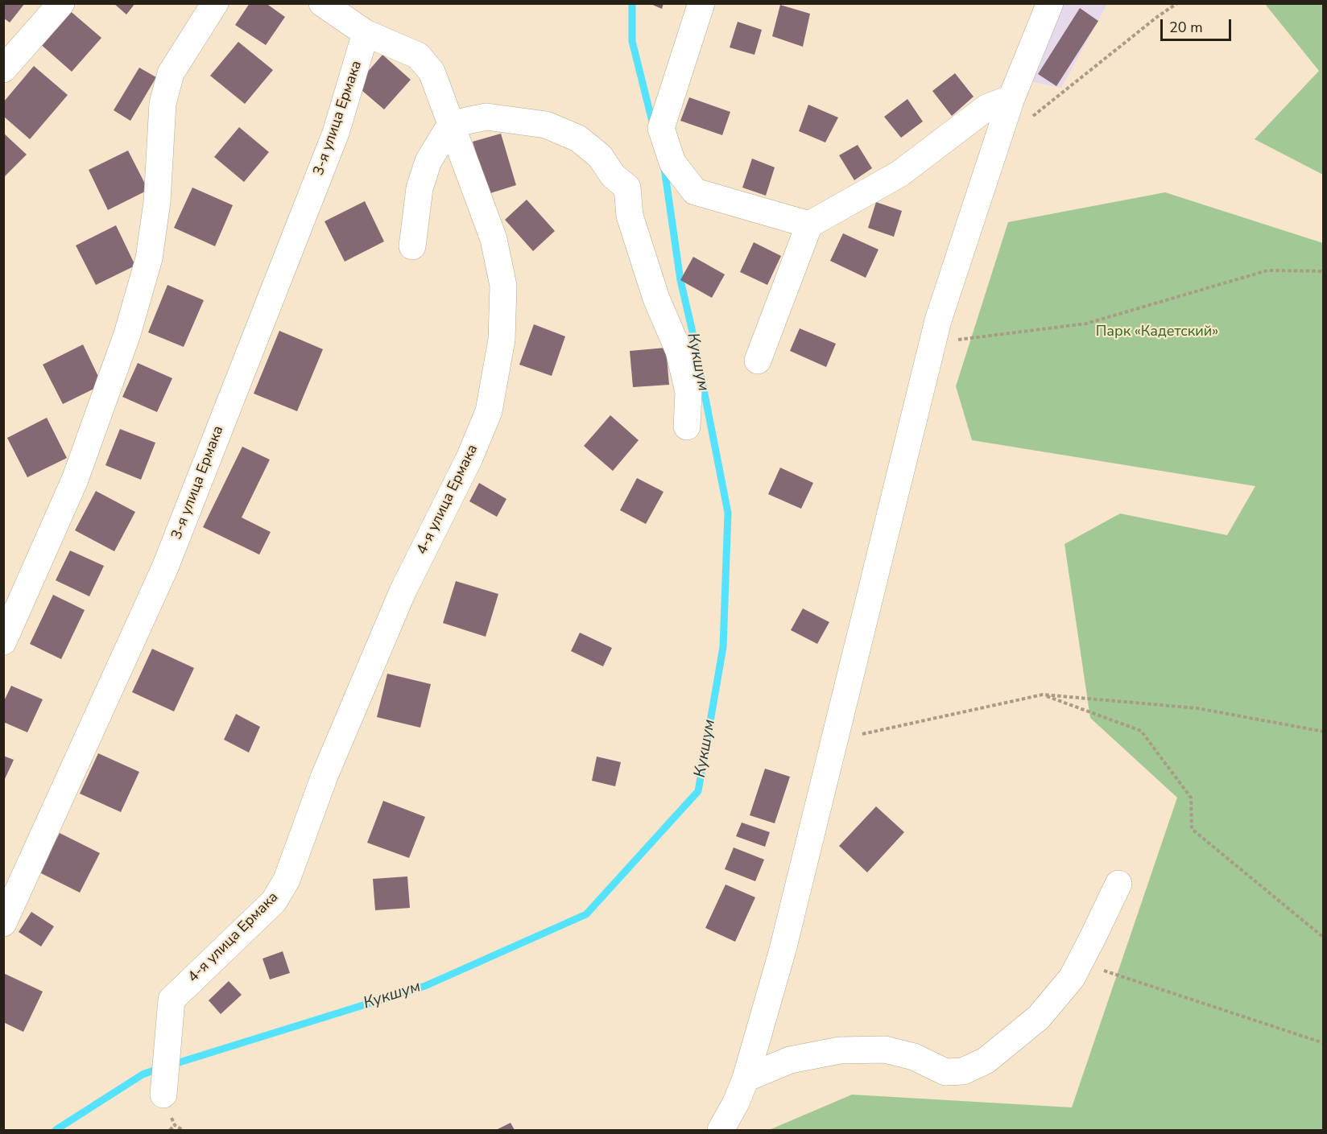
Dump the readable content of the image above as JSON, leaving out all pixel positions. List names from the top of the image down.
{
  "streets": {
    "street": ["3-я улица Ермака", "4-я улица Ермака"]
  },
  "crossings": [
    ["3-я улица Ермака", "4-я улица Ермака"]
  ],
  "water": ["Кукшум"],
  "parks": ["Парк «Кадетский»"],
  "scale_bar": "20 m"
}
